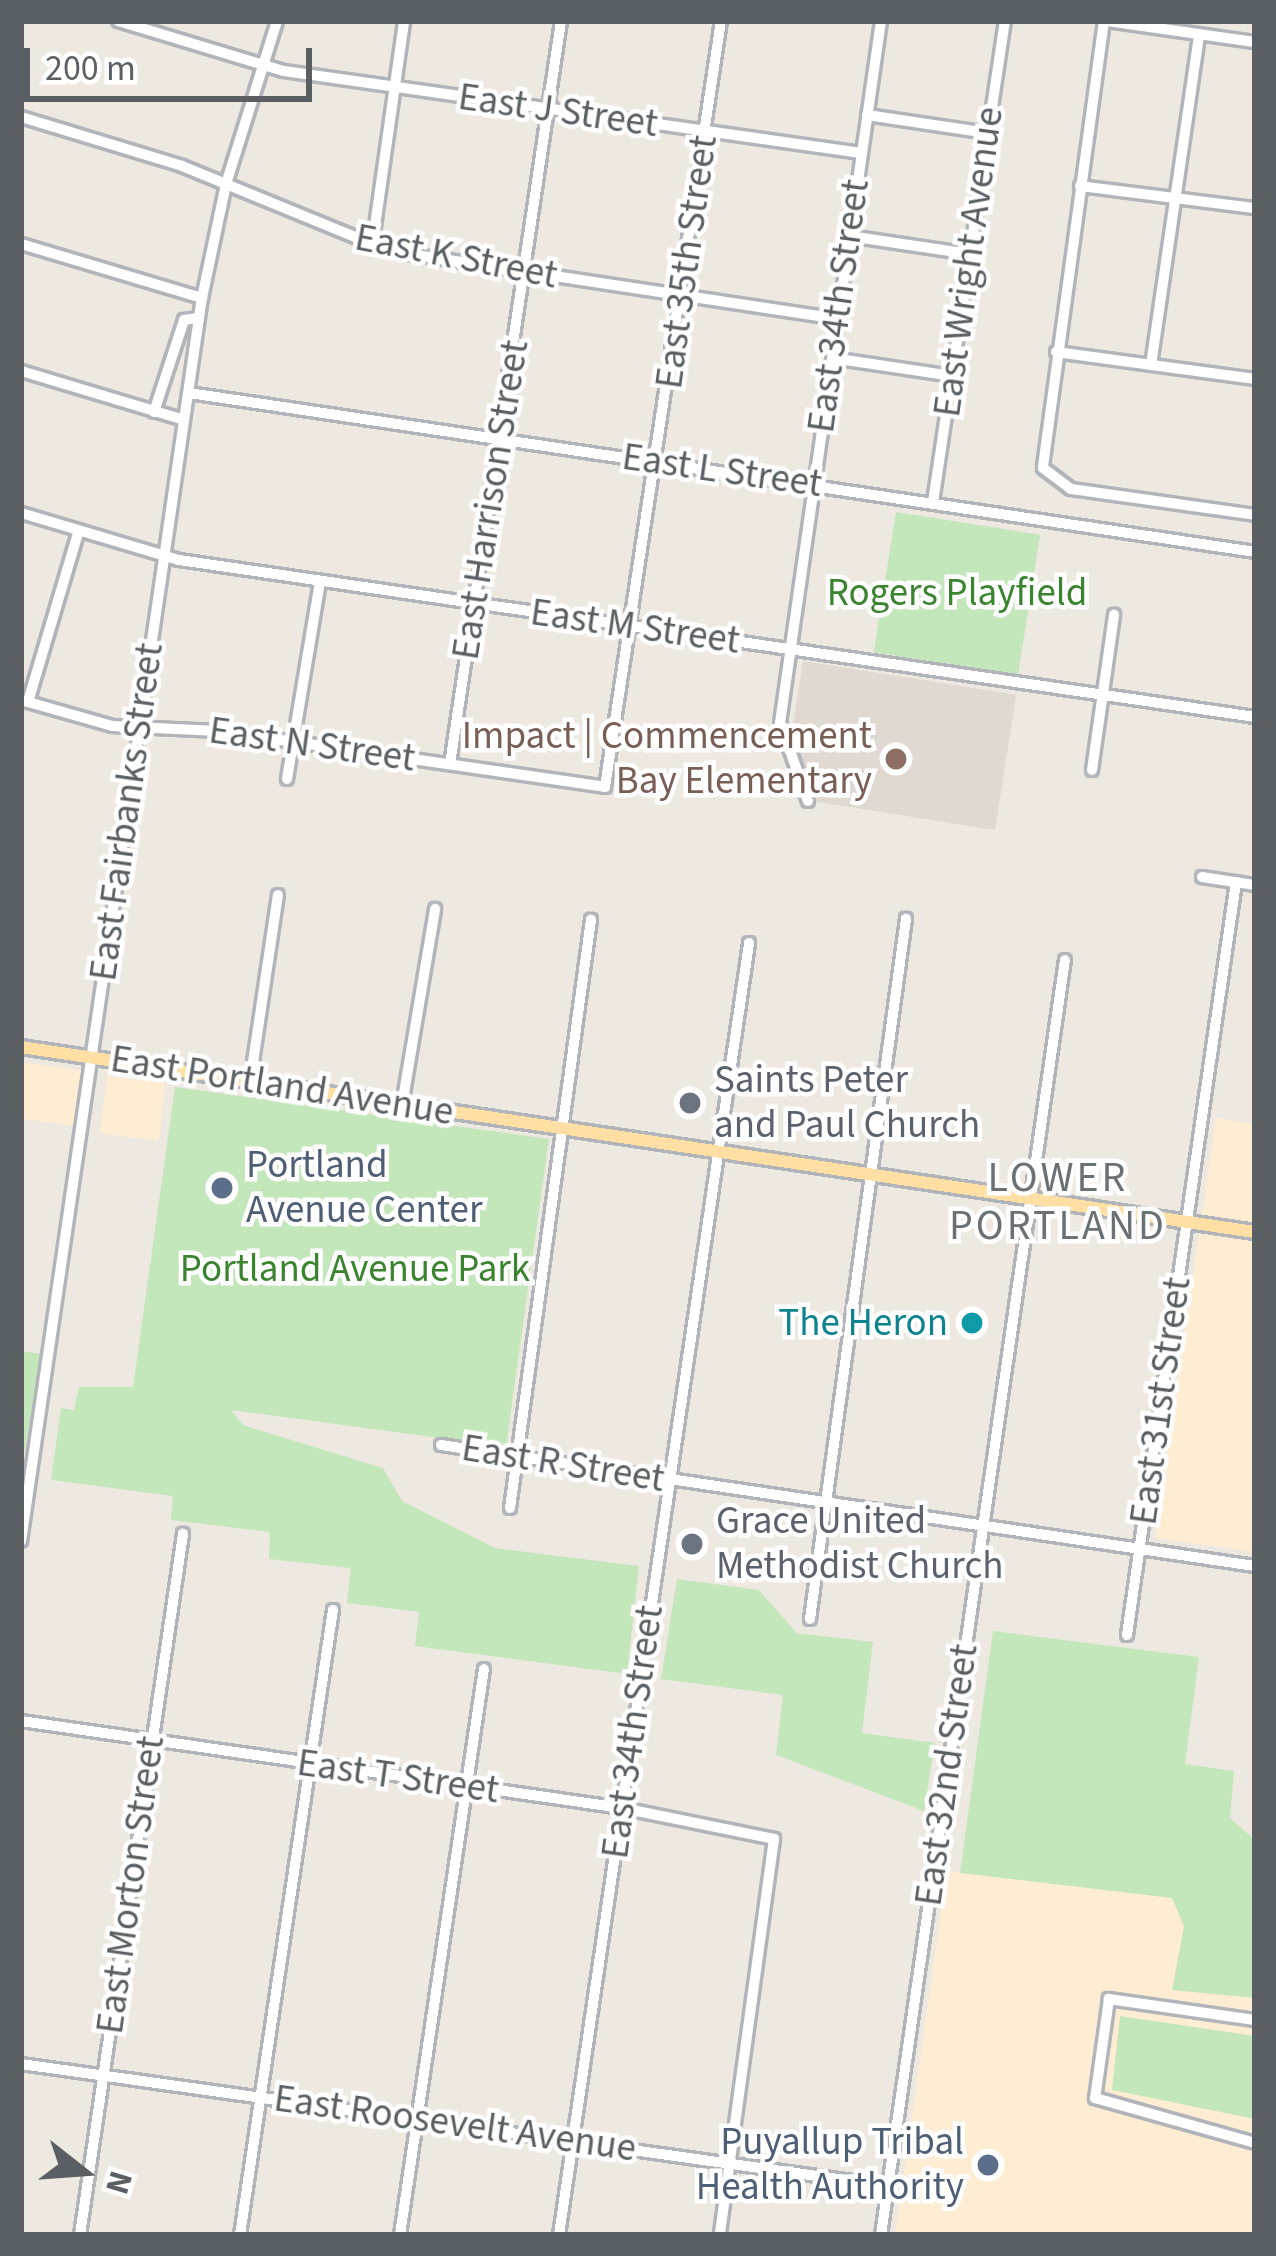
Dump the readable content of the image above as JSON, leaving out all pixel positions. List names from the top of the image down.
{
  "streets": {
    "main road": ["East Portland Avenue"],
    "street": [
      "East J Street",
      "East K Street",
      "East 35th Street",
      "East Wright Avenue",
      "East 34th Street",
      "East L Street",
      "East Harrison Street",
      "East M Street",
      "East N Street",
      "East Fairbanks Street",
      "East 31st Street",
      "East R Street",
      "East 32nd Street",
      "East T Street",
      "East Morton Street",
      "East Roosevelt Avenue"
    ]
  },
  "crossings": [
    ["East J Street", "East 35th Street"],
    ["East J Street", "East 34th Street"],
    ["East J Street", "East Harrison Street"],
    ["East J Street", "East Fairbanks Street"],
    ["East K Street", "East 35th Street"],
    ["East K Street", "East 34th Street"],
    ["East K Street", "East Harrison Street"],
    ["East K Street", "East Fairbanks Street"],
    ["East 35th Street", "East L Street"],
    ["East 35th Street", "East M Street"],
    ["East 35th Street", "East N Street"],
    ["East Wright Avenue", "East L Street"],
    ["East 34th Street", "East L Street"],
    ["East 34th Street", "East M Street"],
    ["East 34th Street", "East Portland Avenue"],
    ["East 34th Street", "East R Street"],
    ["East 34th Street", "East T Street"],
    ["East 34th Street", "East Roosevelt Avenue"],
    ["East L Street", "East Harrison Street"],
    ["East L Street", "East Fairbanks Street"],
    ["East Harrison Street", "East M Street"],
    ["East Harrison Street", "East N Street"],
    ["East M Street", "East Fairbanks Street"],
    ["East N Street", "East Fairbanks Street"],
    ["East Fairbanks Street", "East Portland Avenue"],
    ["East Portland Avenue", "East 31st Street"],
    ["East Portland Avenue", "East 32nd Street"],
    ["East 31st Street", "East R Street"],
    ["East R Street", "East 32nd Street"],
    ["East 32nd Street", "East Roosevelt Avenue"],
    ["East T Street", "East Morton Street"],
    ["East T Street", "East Roosevelt Avenue"],
    ["East Morton Street", "East Roosevelt Avenue"]
  ],
  "districts": ["LOWER PORTLAND"],
  "parks": ["Rogers Playfield", "Portland Avenue Park"],
  "places": [
    "Impact | Commencement Bay Elementary",
    "Saints Peter and Paul Church",
    "Portland Avenue Center",
    "The Heron",
    "Grace United Methodist Church",
    "Puyallup Tribal Health Authority"
  ],
  "scale_bar": "200 m",
  "north": "right"
}
